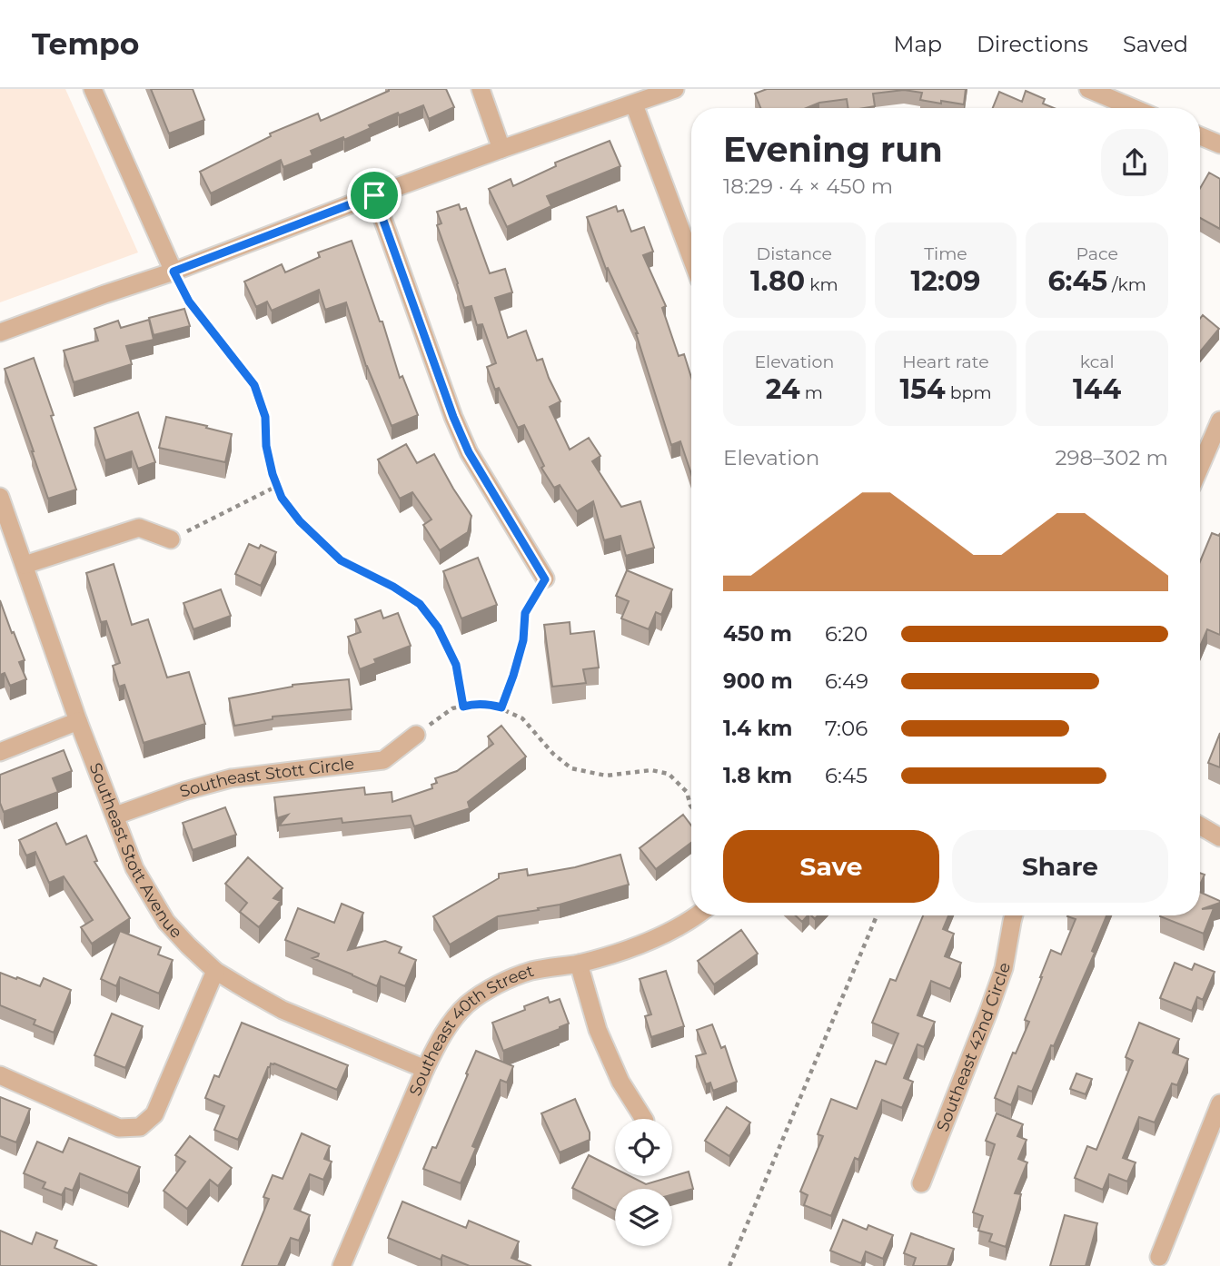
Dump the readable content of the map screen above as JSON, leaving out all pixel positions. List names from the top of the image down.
{
  "streets": {
    "street": [
      "Southeast Stott Circle",
      "Southeast Stott Avenue",
      "Southeast 40th Street",
      "Southeast 42nd Circle"
    ]
  },
  "crossings": [
    ["Southeast Stott Circle", "Southeast Stott Avenue"],
    ["Southeast Stott Avenue", "Southeast 40th Street"]
  ],
  "page": {
    "header": "Tempo",
    "nav": ["Map", "Directions", "Saved"],
    "heading": ["Evening run", "18:29 · 4 × 450 m"],
    "stats": [
      ["Distance", "1.80 km"],
      ["Time", "12:09"],
      ["Pace", "6:45 /km"],
      ["Elevation", "24 m"],
      ["Heart rate", "154 bpm"],
      ["kcal", "144"]
    ],
    "chart": ["Elevation", "298–302 m"],
    "list": [
      {
        "name": "450 m",
        "note": "6:20"
      },
      {
        "name": "900 m",
        "note": "6:49"
      },
      {
        "name": "1.4 km",
        "note": "7:06"
      },
      {
        "name": "1.8 km",
        "note": "6:45"
      }
    ],
    "buttons": ["Save", "Share"]
  }
}
